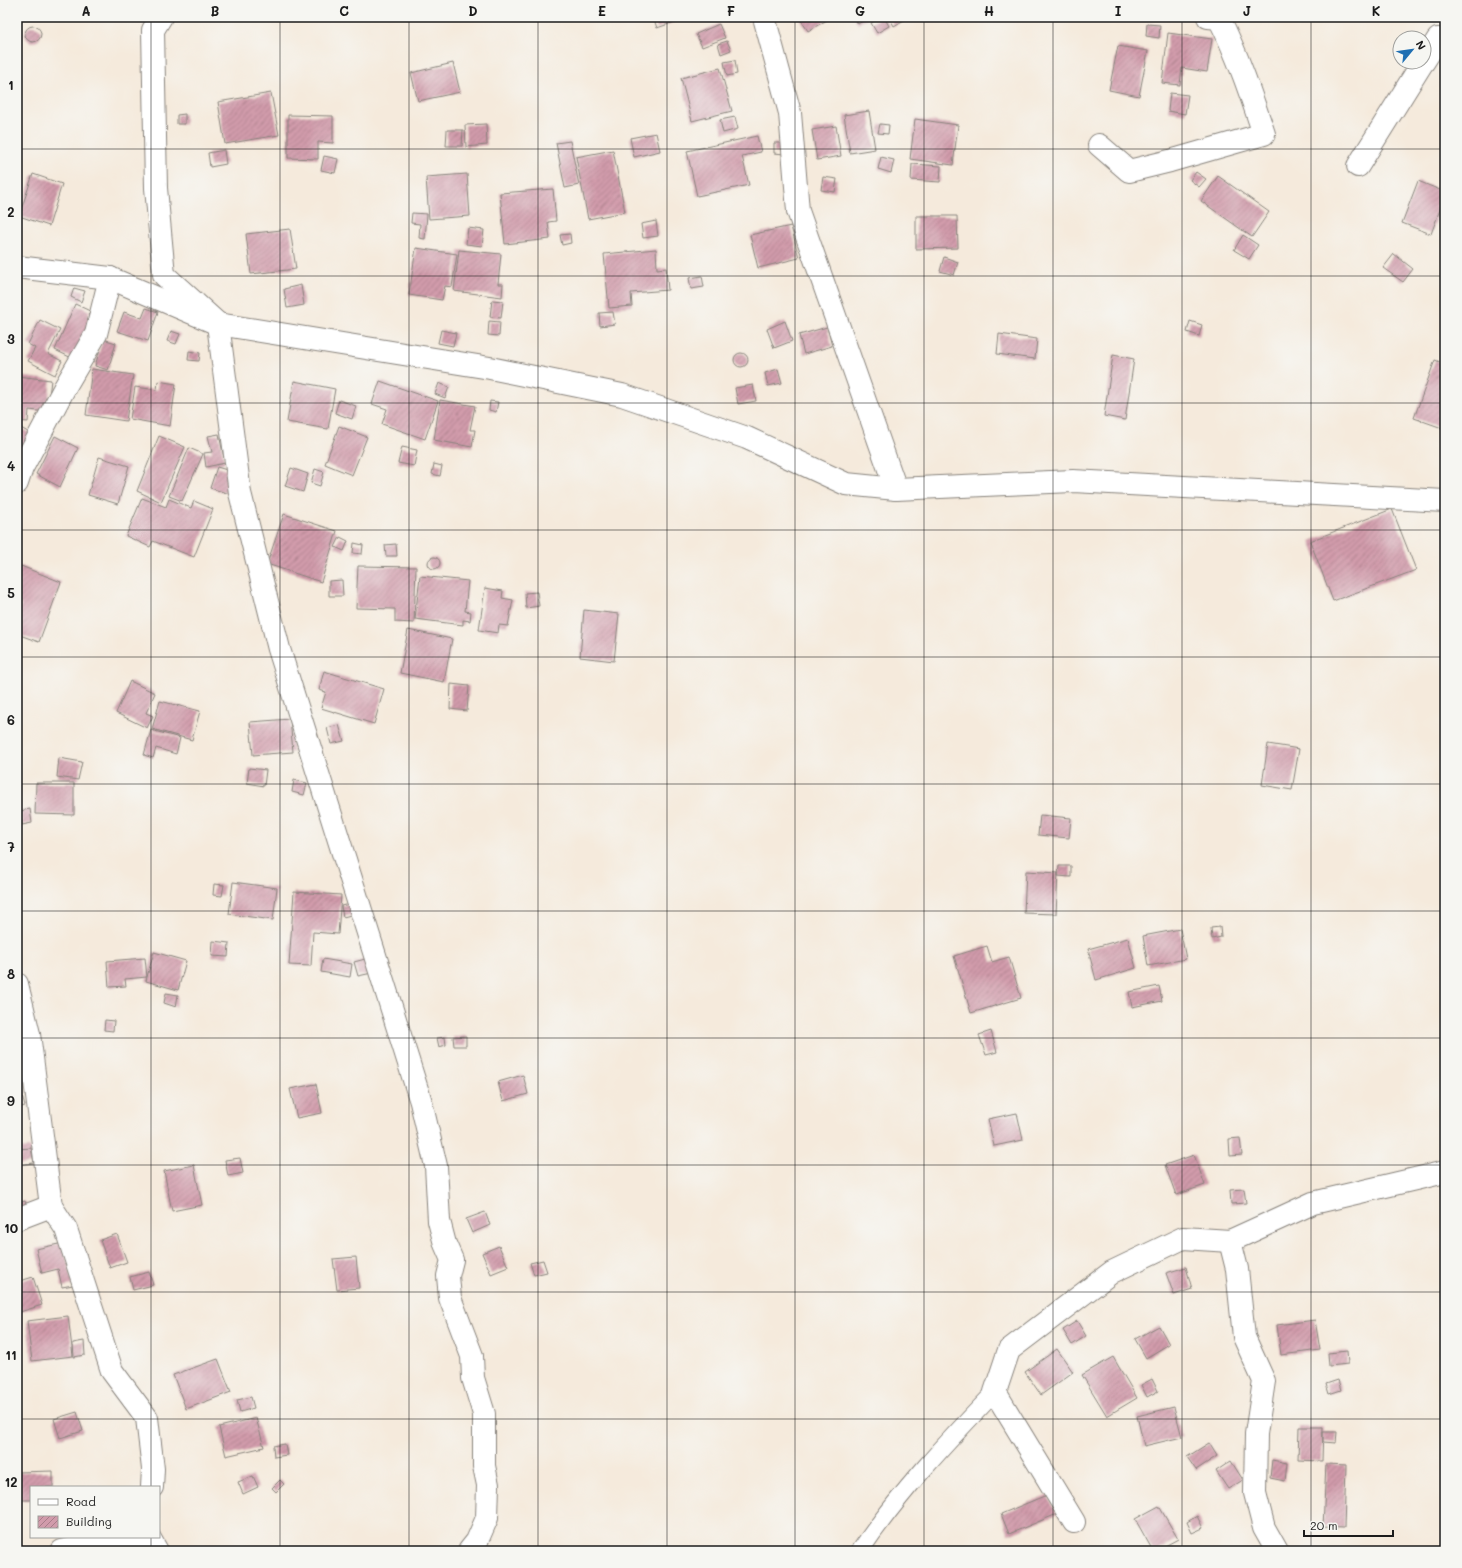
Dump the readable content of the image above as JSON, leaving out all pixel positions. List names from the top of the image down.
{
  "legend": ["Road", "Building"],
  "scale_bar": "20 m",
  "north": "top right",
  "grid": {
    "columns": [
      "A",
      "B",
      "C",
      "D",
      "E",
      "F",
      "G",
      "H",
      "I",
      "J",
      "K"
    ],
    "rows": [
      "1",
      "2",
      "3",
      "4",
      "5",
      "6",
      "7",
      "8",
      "9",
      "10",
      "11",
      "12"
    ]
  }
}
